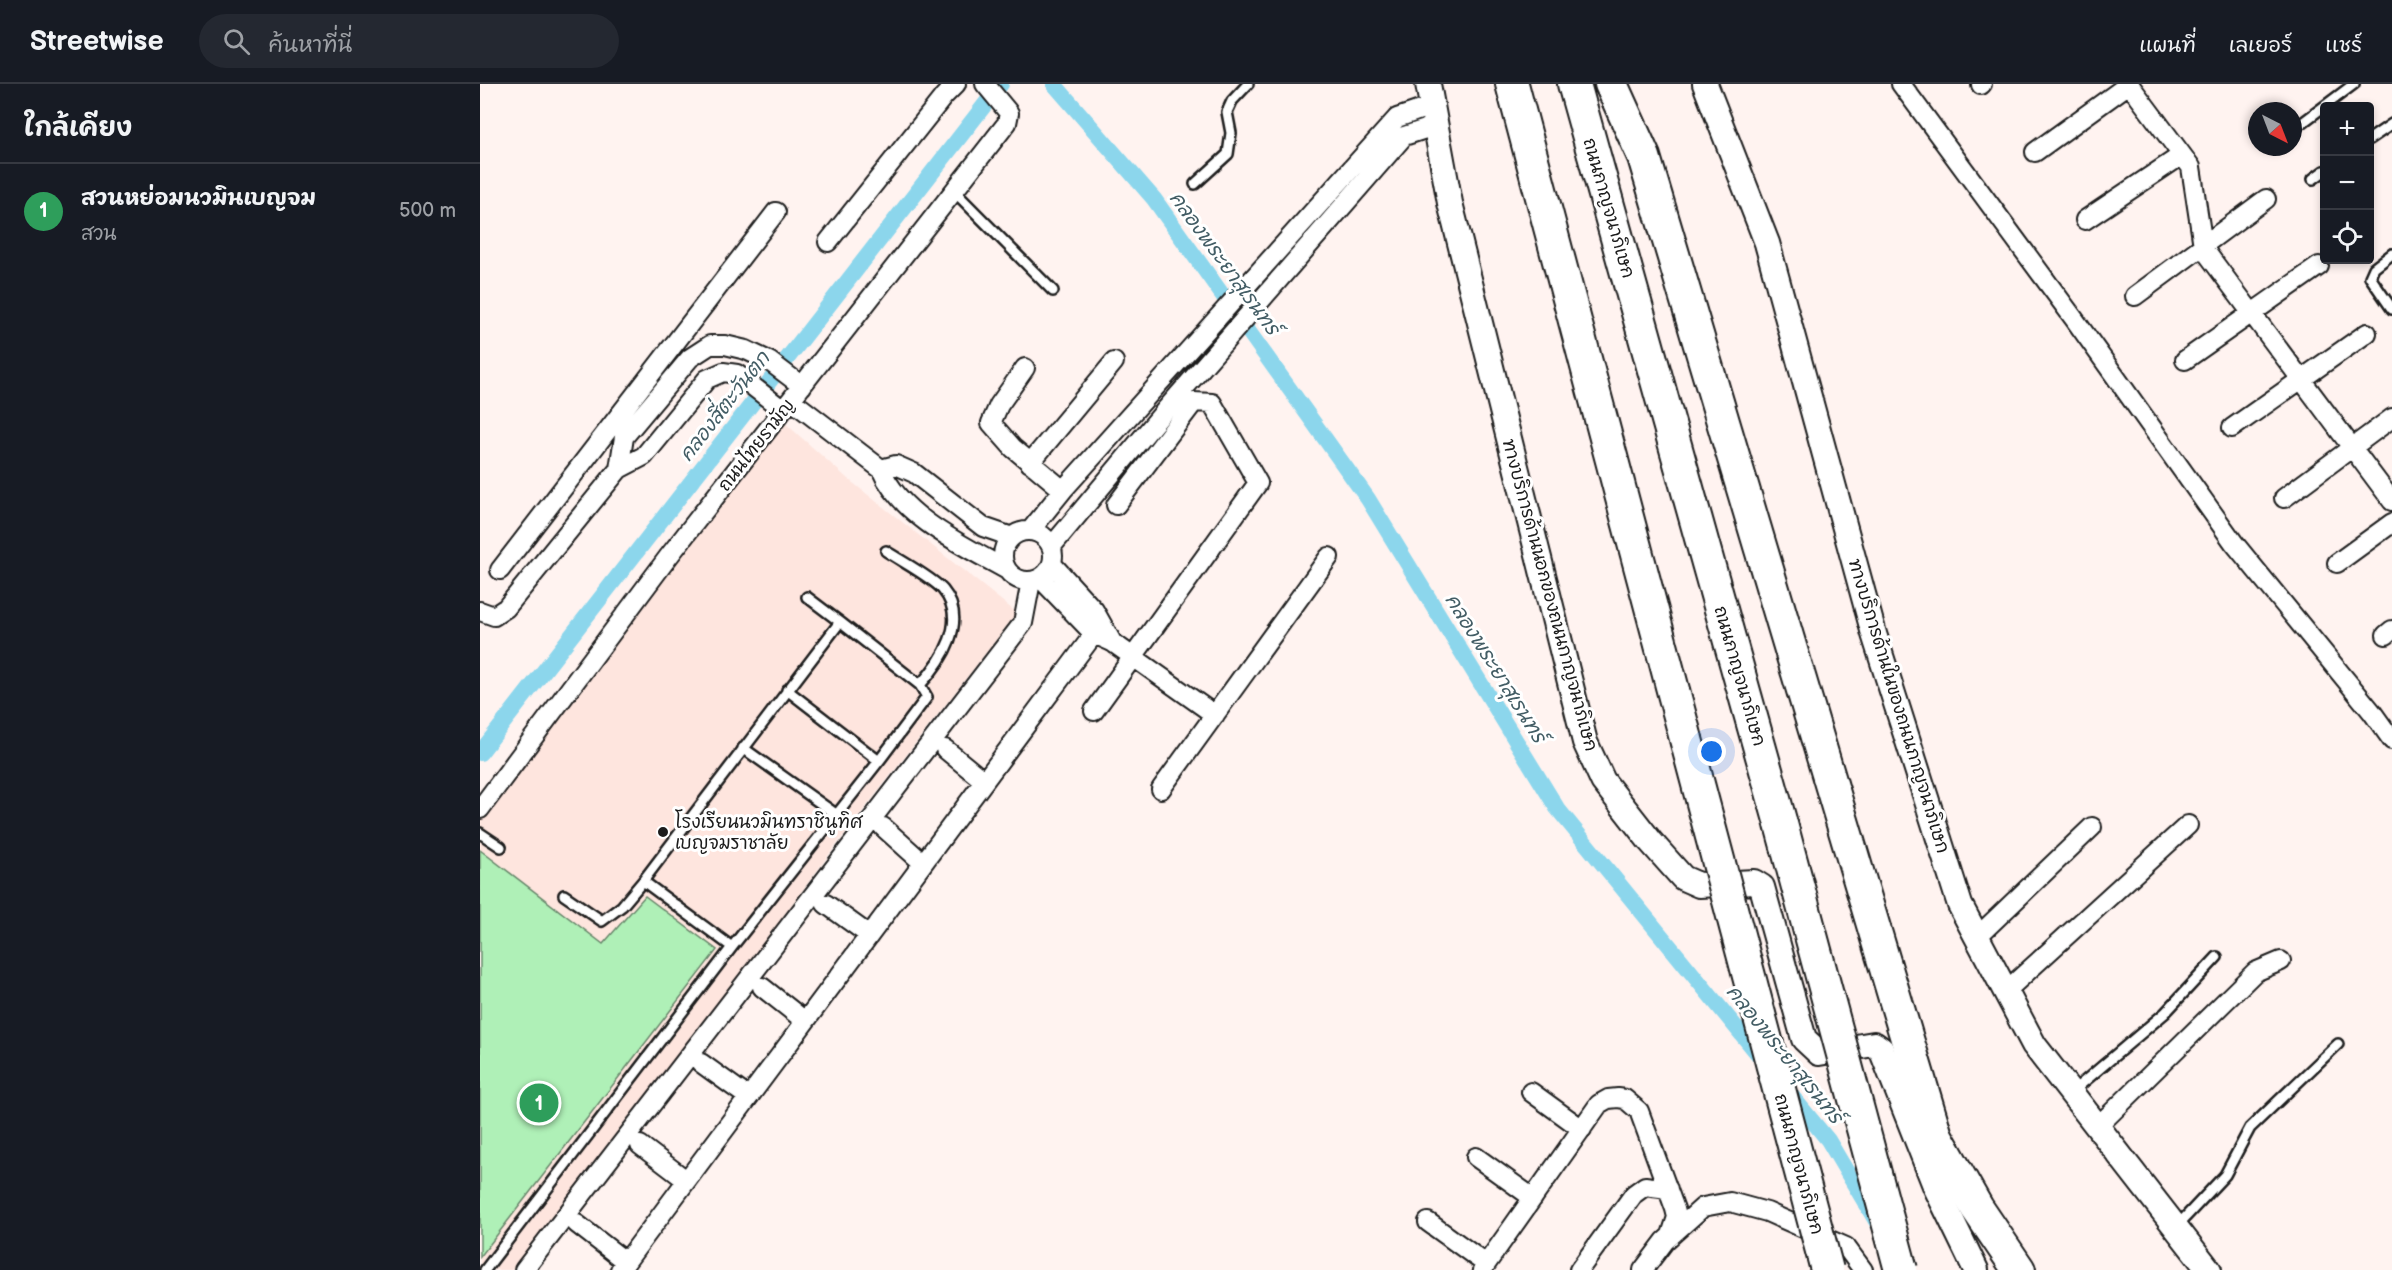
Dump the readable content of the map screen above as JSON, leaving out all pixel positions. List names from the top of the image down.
{
  "streets": {
    "highway": ["ถนนกาญจนาภิเษก"],
    "main road": ["ทางบริการด้านนอกของถนนกาญจนาภิเษก", "ทางบริการด้านในของถนนกาญจนาภิเษก"],
    "street": ["ถนนไทยรามัญ"]
  },
  "water": ["คลองพระยาสุเรนทร์", "คลองสี่ตะวันตก"],
  "places": ["โรงเรียนนวมินทราชินูทิศ เบญจมราชาลัย"],
  "north": "bottom right",
  "page": {
    "header": "Streetwise",
    "search": "ค้นหาที่นี่",
    "nav": ["แผนที่", "เลเยอร์", "แชร์"],
    "heading": "ใกล้เคียง",
    "map_buttons": ["+", "−"],
    "list": [
      {
        "mark": "1",
        "name": "สวนหย่อมนวมินเบญจม",
        "note": "สวน",
        "value": "500 m"
      }
    ],
    "pins": "1"
  }
}
